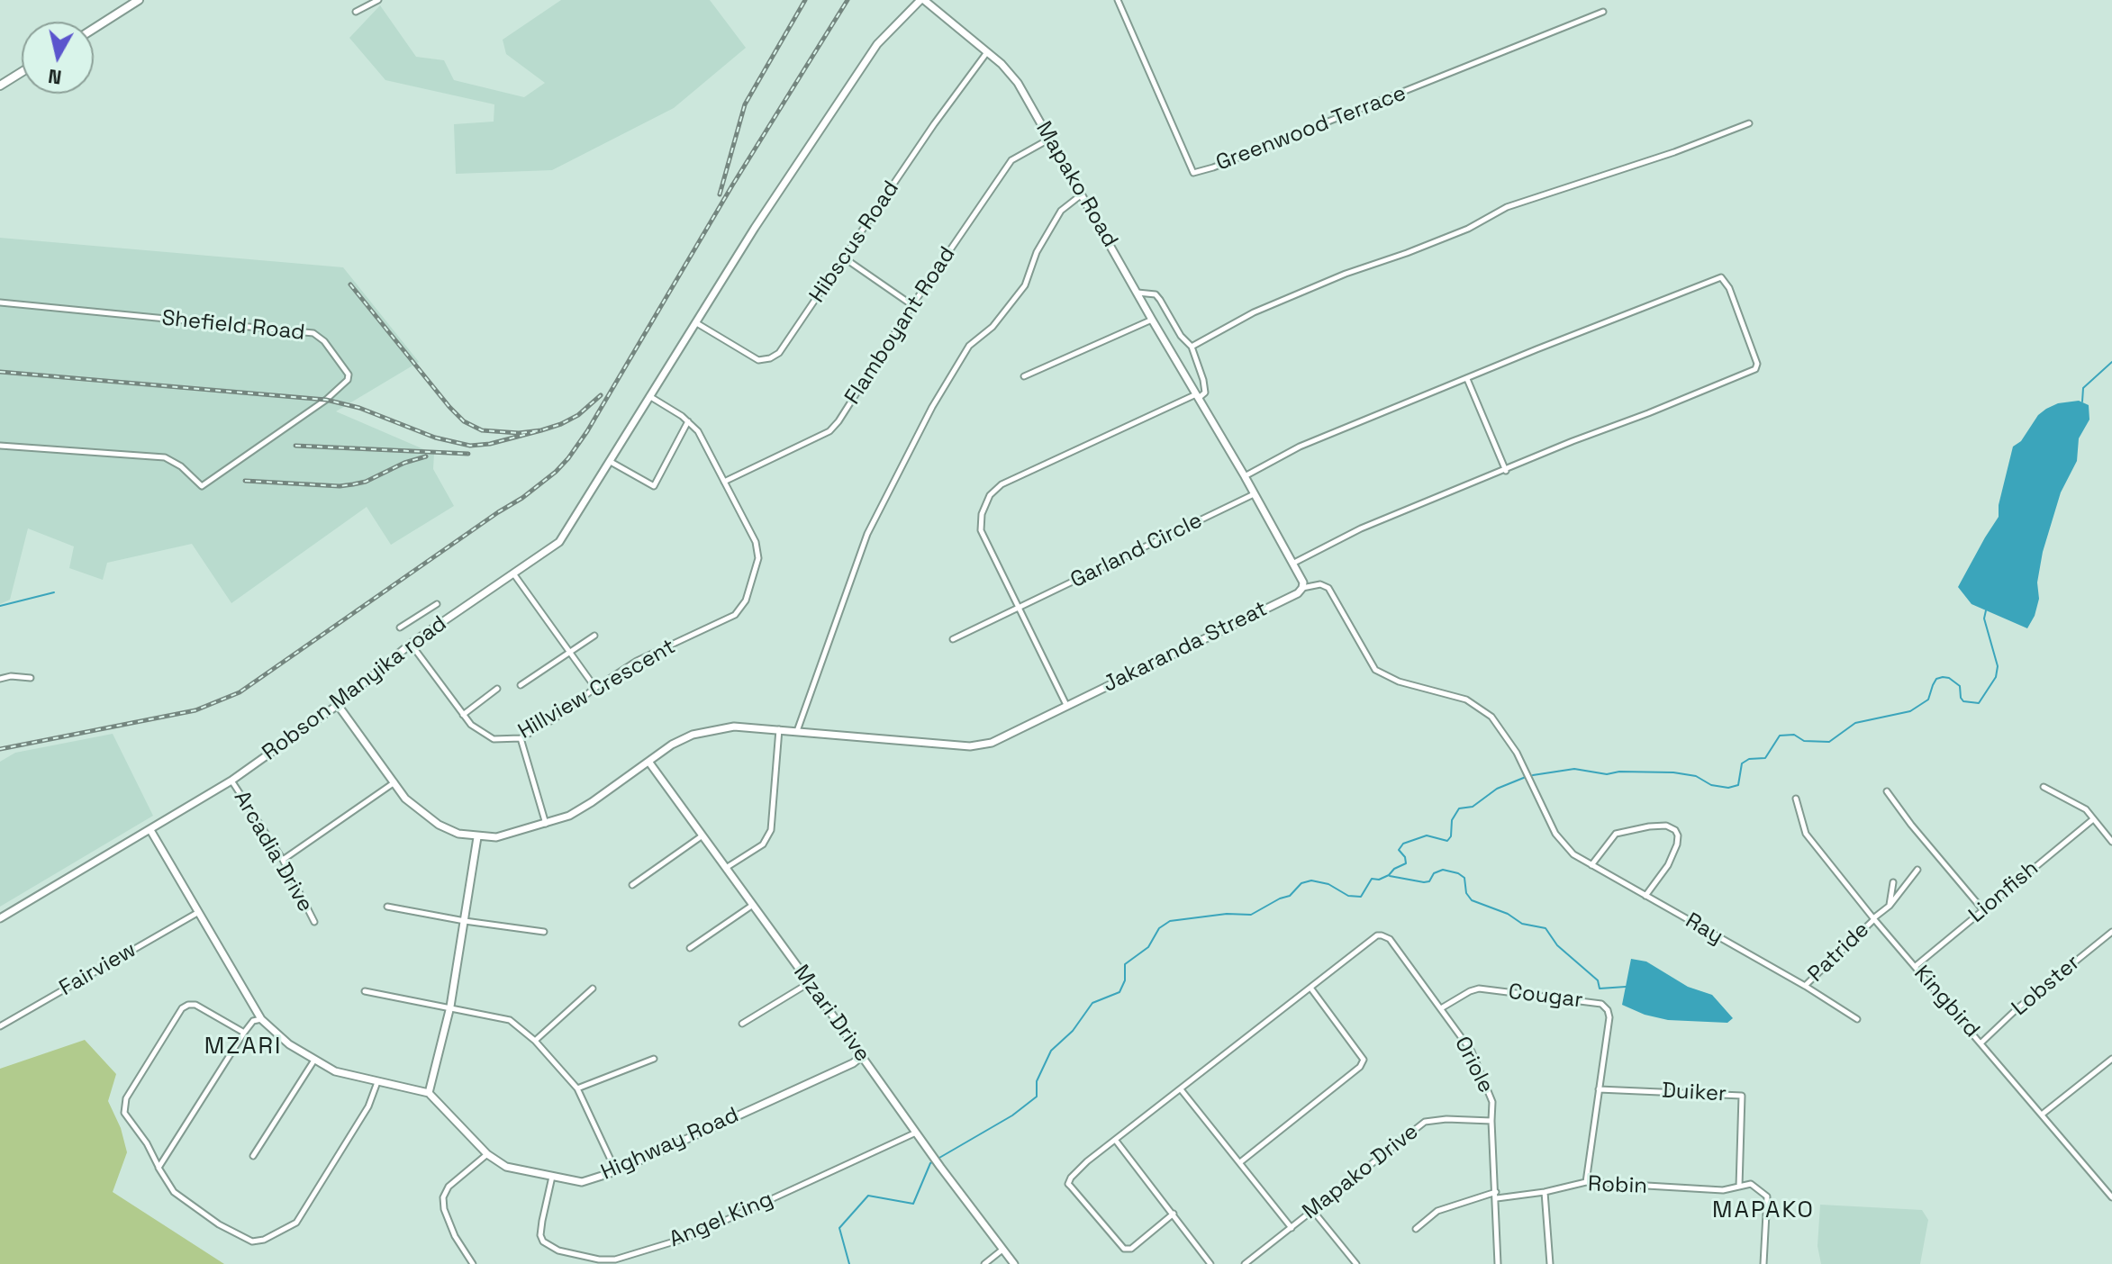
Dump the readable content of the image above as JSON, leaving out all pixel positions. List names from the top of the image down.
{
  "streets": {
    "street": [
      "Greenwood Terrace",
      "Mapako Road",
      "Hibscus Road",
      "Shefield Road",
      "Flamboyant Road",
      "Garland Circle",
      "Jakaranda Streat",
      "Robson Manyika road",
      "Hillview Crescent",
      "Arcadia Drive",
      "Lionfish",
      "Ray",
      "Patride",
      "Fairview",
      "Lobster",
      "Cougar",
      "Kingbird",
      "Mzari Drive",
      "Oriole",
      "Duiker",
      "Highway Road",
      "Mapako Drive",
      "Robin",
      "Angel King"
    ]
  },
  "crossings": [
    ["Mapako Road", "Hibscus Road"],
    ["Mapako Road", "Flamboyant Road"],
    ["Mapako Road", "Garland Circle"],
    ["Mapako Road", "Jakaranda Streat"],
    ["Mapako Road", "Robson Manyika road"],
    ["Mapako Road", "Ray"],
    ["Hibscus Road", "Robson Manyika road"],
    ["Flamboyant Road", "Hillview Crescent"],
    ["Jakaranda Streat", "Ray"],
    ["Jakaranda Streat", "Mzari Drive"],
    ["Robson Manyika road", "Hillview Crescent"],
    ["Robson Manyika road", "Arcadia Drive"],
    ["Lionfish", "Kingbird"],
    ["Ray", "Patride"],
    ["Patride", "Kingbird"],
    ["Lobster", "Kingbird"],
    ["Cougar", "Oriole"],
    ["Cougar", "Duiker"],
    ["Cougar", "Robin"],
    ["Mzari Drive", "Highway Road"],
    ["Mzari Drive", "Angel King"],
    ["Oriole", "Mapako Drive"],
    ["Oriole", "Robin"],
    ["Duiker", "Robin"],
    ["Highway Road", "Angel King"]
  ],
  "districts": ["MZARI", "MAPAKO"],
  "north": "bottom"
}
